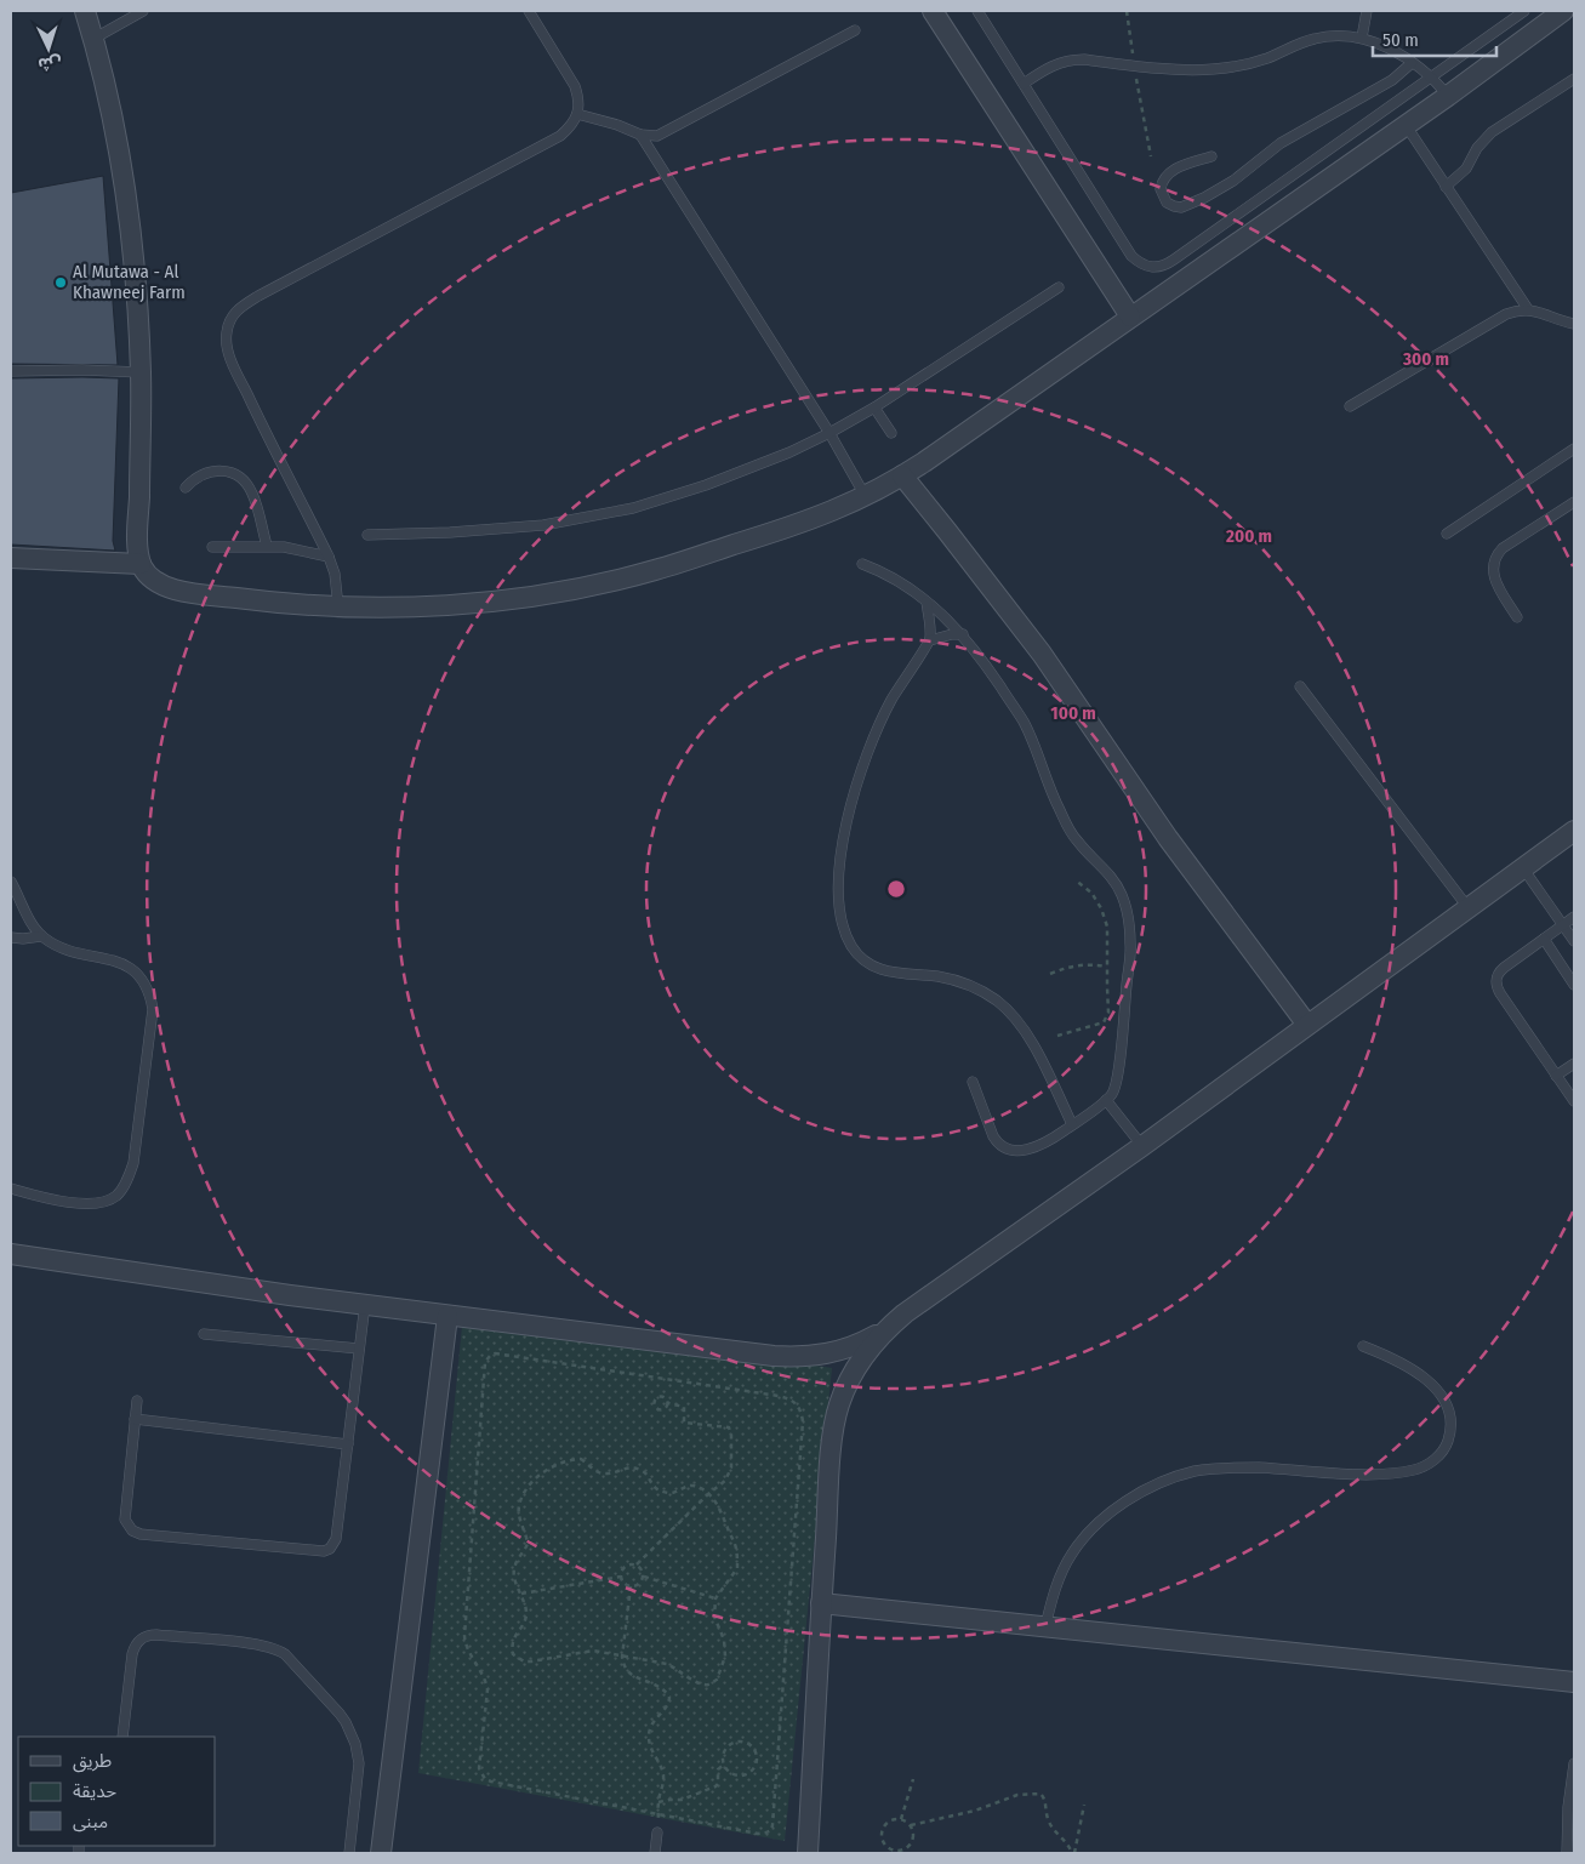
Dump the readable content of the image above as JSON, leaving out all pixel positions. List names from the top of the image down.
{
  "places": ["Al Mutawa - Al Khawneej Farm"],
  "legend": ["طريق", "حديقة", "مبنى"],
  "scale_bar": "50 m",
  "north": "bottom",
  "rings": ["300 m", "200 m", "100 m"]
}
